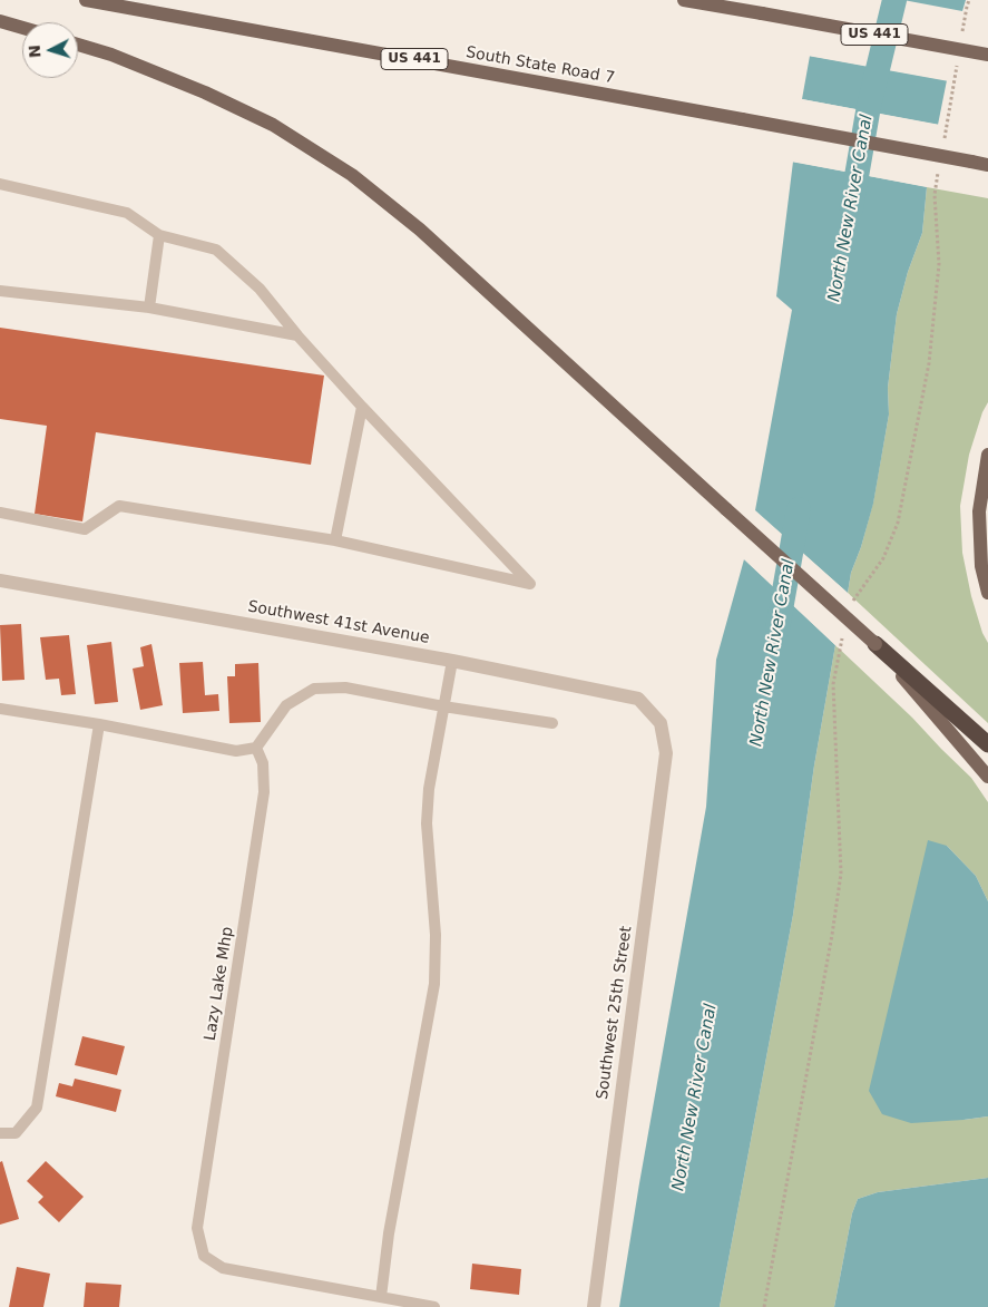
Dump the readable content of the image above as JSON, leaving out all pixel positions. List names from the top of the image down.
{
  "streets": {
    "main road": ["US 441", "South State Road 7"],
    "street": ["Southwest 41st Avenue", "Southwest 25th Street"],
    "lane": ["Lazy Lake Mhp"]
  },
  "crossings": [
    ["Southwest 41st Avenue", "Southwest 25th Street"]
  ],
  "water": ["North New River Canal"],
  "north": "left"
}
